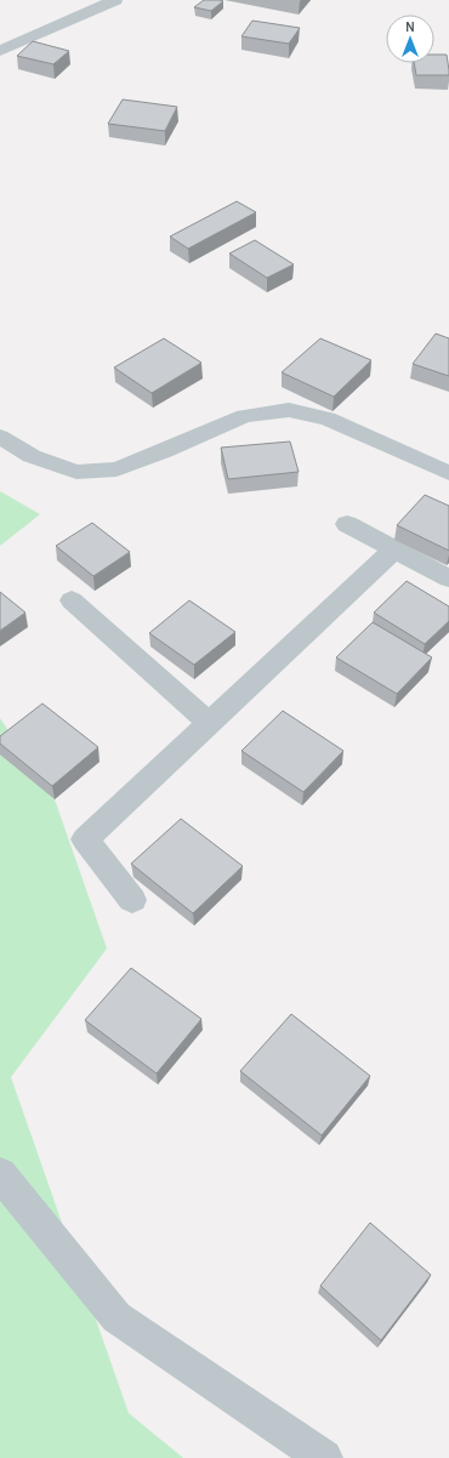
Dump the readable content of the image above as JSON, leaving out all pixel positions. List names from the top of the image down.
{
  "north": "top"
}
